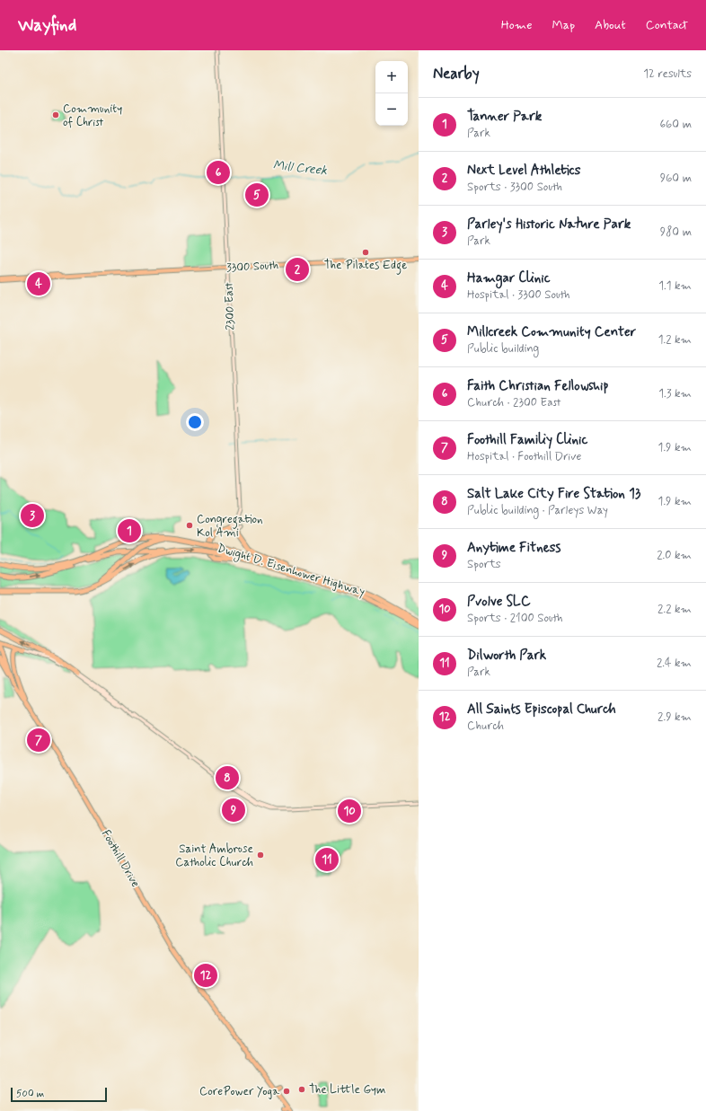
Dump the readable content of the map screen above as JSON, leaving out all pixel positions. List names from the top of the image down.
{
  "streets": {
    "highway": ["Dwight D. Eisenhower Highway"],
    "main road": ["3300 South", "2300 East", "Foothill Drive"]
  },
  "crossings": [
    ["3300 South", "2300 East"]
  ],
  "water": ["Mill Creek"],
  "places": [
    "Community of Christ",
    "The Pilates Edge",
    "Congregation Kol Ami",
    "Saint Ambrose Catholic Church",
    "The Little Gym",
    "CorePower Yoga"
  ],
  "scale_bar": "500 m",
  "page": {
    "header": "Wayfind",
    "nav": [
      "Home",
      "Map",
      "About",
      "Contact"
    ],
    "heading": ["Nearby", "12 results"],
    "map_buttons": ["+", "−"],
    "list": [
      {
        "mark": "1",
        "name": "Tanner Park",
        "note": "Park",
        "value": "660 m"
      },
      {
        "mark": "2",
        "name": "Next Level Athletics",
        "note": "Sports · 3300 South",
        "value": "960 m"
      },
      {
        "mark": "3",
        "name": "Parley's Historic Nature Park",
        "note": "Park",
        "value": "980 m"
      },
      {
        "mark": "4",
        "name": "Hamgar Clinic",
        "note": "Hospital · 3300 South",
        "value": "1.1 km"
      },
      {
        "mark": "5",
        "name": "Millcreek Community Center",
        "note": "Public building",
        "value": "1.2 km"
      },
      {
        "mark": "6",
        "name": "Faith Christian Fellowship",
        "note": "Church · 2300 East",
        "value": "1.3 km"
      },
      {
        "mark": "7",
        "name": "Foothill Familiy Clinic",
        "note": "Hospital · Foothill Drive",
        "value": "1.9 km"
      },
      {
        "mark": "8",
        "name": "Salt Lake City Fire Station 13",
        "note": "Public building · Parleys Way",
        "value": "1.9 km"
      },
      {
        "mark": "9",
        "name": "Anytime Fitness",
        "note": "Sports",
        "value": "2.0 km"
      },
      {
        "mark": "10",
        "name": "Pvolve SLC",
        "note": "Sports · 2100 South",
        "value": "2.2 km"
      },
      {
        "mark": "11",
        "name": "Dilworth Park",
        "note": "Park",
        "value": "2.4 km"
      },
      {
        "mark": "12",
        "name": "All Saints Episcopal Church",
        "note": "Church",
        "value": "2.9 km"
      }
    ],
    "pins": [
      "6",
      "5",
      "2",
      "4",
      "3",
      "1",
      "7",
      "8",
      "9",
      "10",
      "11",
      "12"
    ],
    "scale": "500 m"
  }
}
